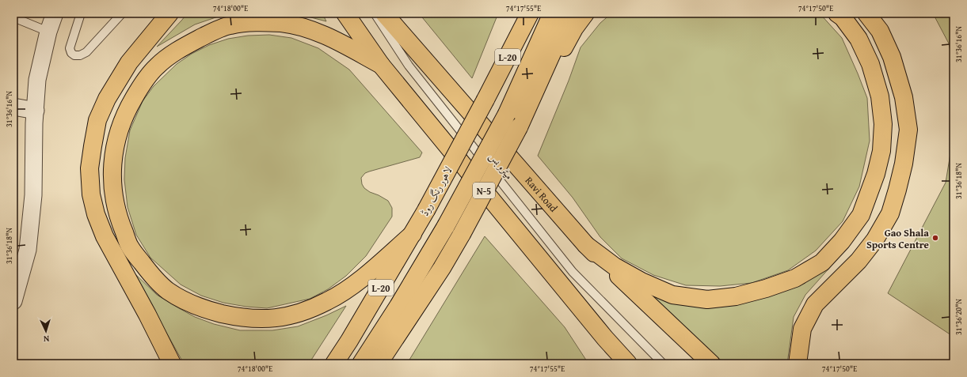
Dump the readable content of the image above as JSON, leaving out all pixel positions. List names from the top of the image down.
{
  "streets": {
    "highway": [
      "L-20",
      "N-5",
      "لاہور رنگ روڈ",
      "Ravi Road"
    ],
    "lane": ["میٹرو بس"]
  },
  "places": ["Gao Shala Sports Centre"],
  "north": "bottom",
  "coordinates": [
    "74°18'00\"E",
    "74°17'55\"E",
    "74°17'50\"E",
    "31°36'16\"N",
    "31°36'18\"N",
    "31°36'20\"N"
  ]
}
